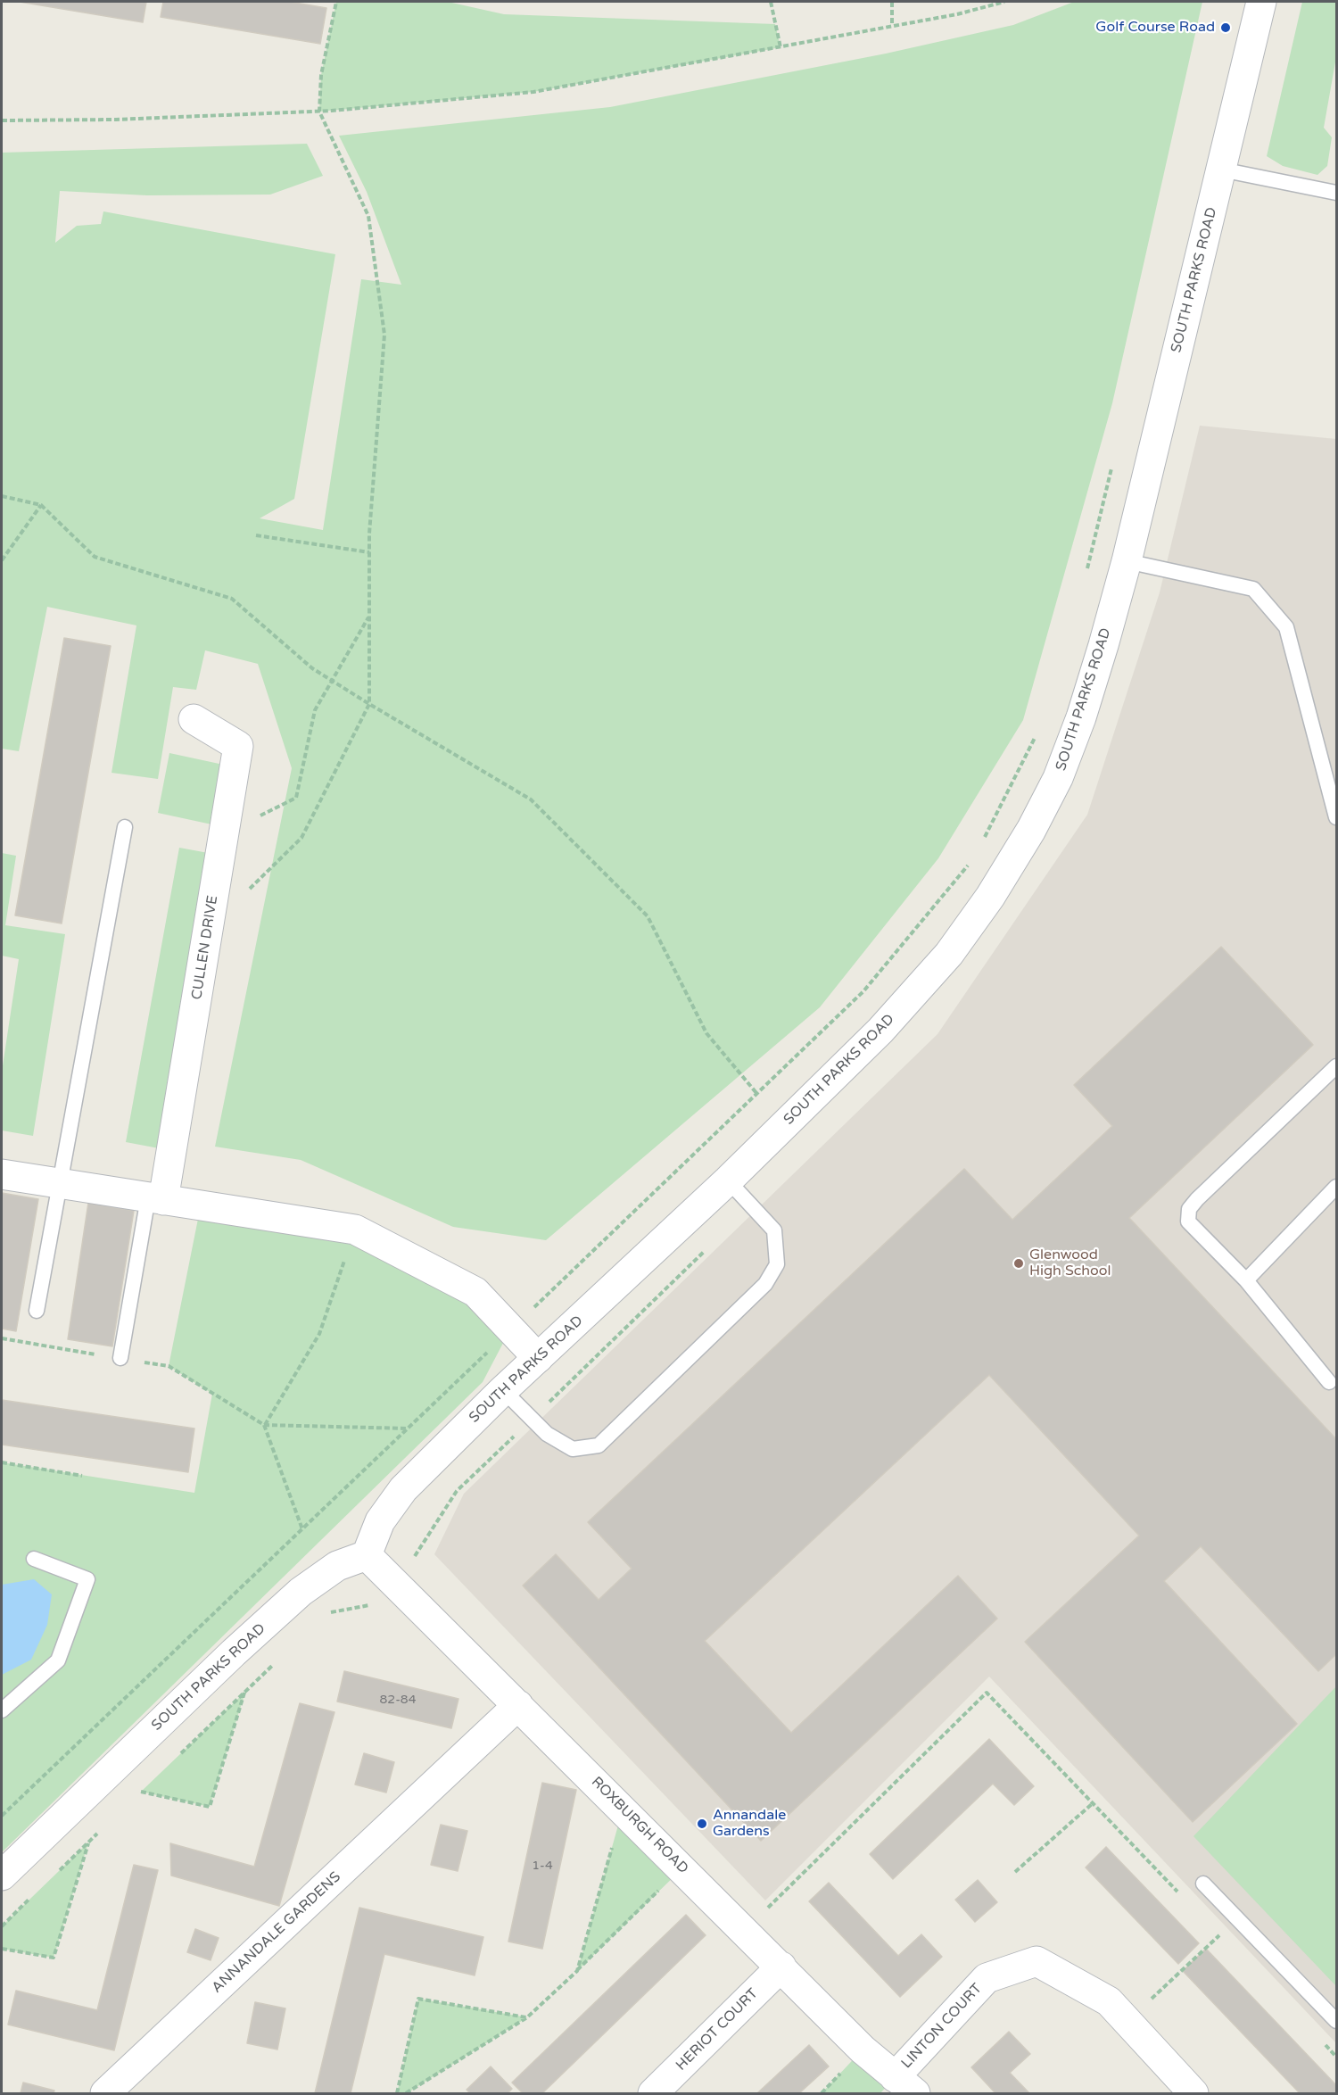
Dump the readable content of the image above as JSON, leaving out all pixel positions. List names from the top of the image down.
{
  "streets": {
    "street": [
      "SOUTH PARKS ROAD",
      "CULLEN DRIVE",
      "ROXBURGH ROAD",
      "ANNANDALE GARDENS",
      "LINTON COURT",
      "HERIOT COURT"
    ]
  },
  "crossings": [
    ["SOUTH PARKS ROAD", "ROXBURGH ROAD"],
    ["ROXBURGH ROAD", "ANNANDALE GARDENS"],
    ["ROXBURGH ROAD", "LINTON COURT"],
    ["ROXBURGH ROAD", "HERIOT COURT"]
  ],
  "places": ["Golf Course Road", "Glenwood High School", "Annandale Gardens"],
  "house_numbers": ["82-84", "1-4"]
}
